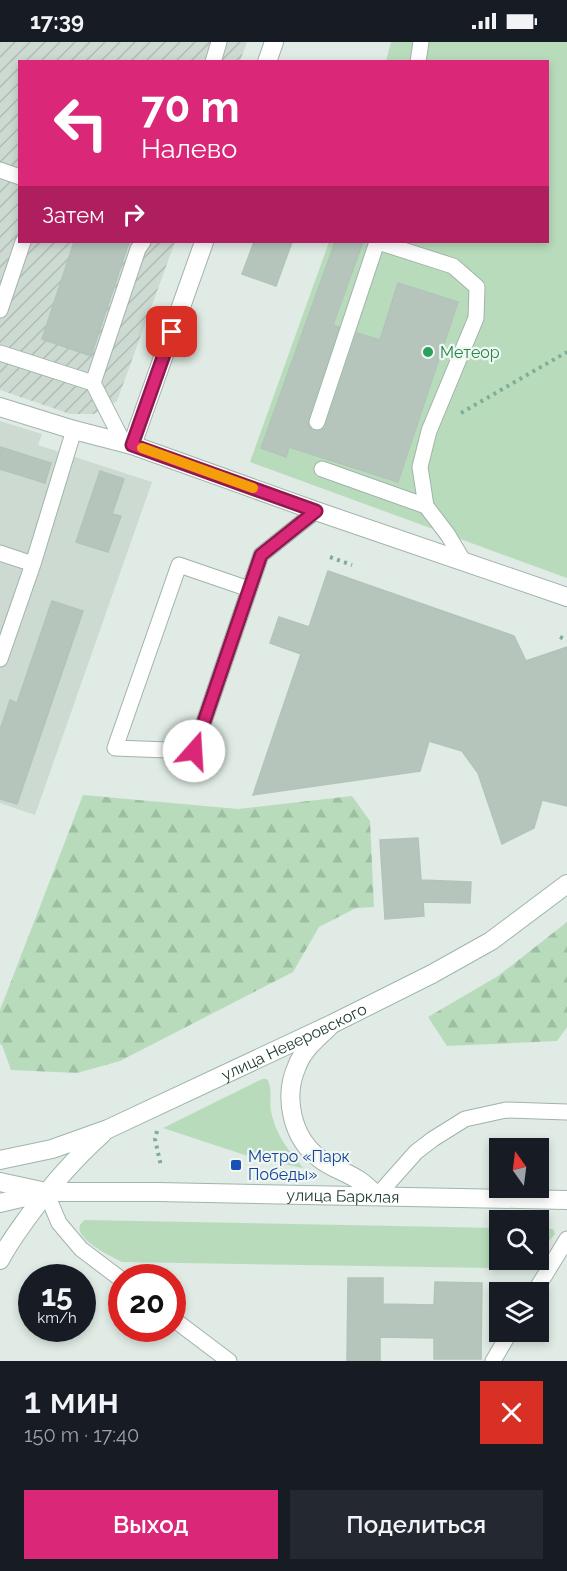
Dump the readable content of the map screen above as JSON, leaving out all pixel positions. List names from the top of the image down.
{
  "streets": {
    "street": ["улица Неверовского", "улица Барклая"]
  },
  "places": {
    "other": ["Метеор"],
    "transit": ["Метро «Парк Победы»"]
  },
  "north": "top",
  "page": {
    "status": "17:39",
    "turn": ["70 m", "Налево"],
    "then": "Затем",
    "speed": "15 km/h",
    "limit": "20",
    "heading": ["1 мин", "150 m · 17:40"],
    "buttons": ["Выход", "Поделиться"]
  }
}
